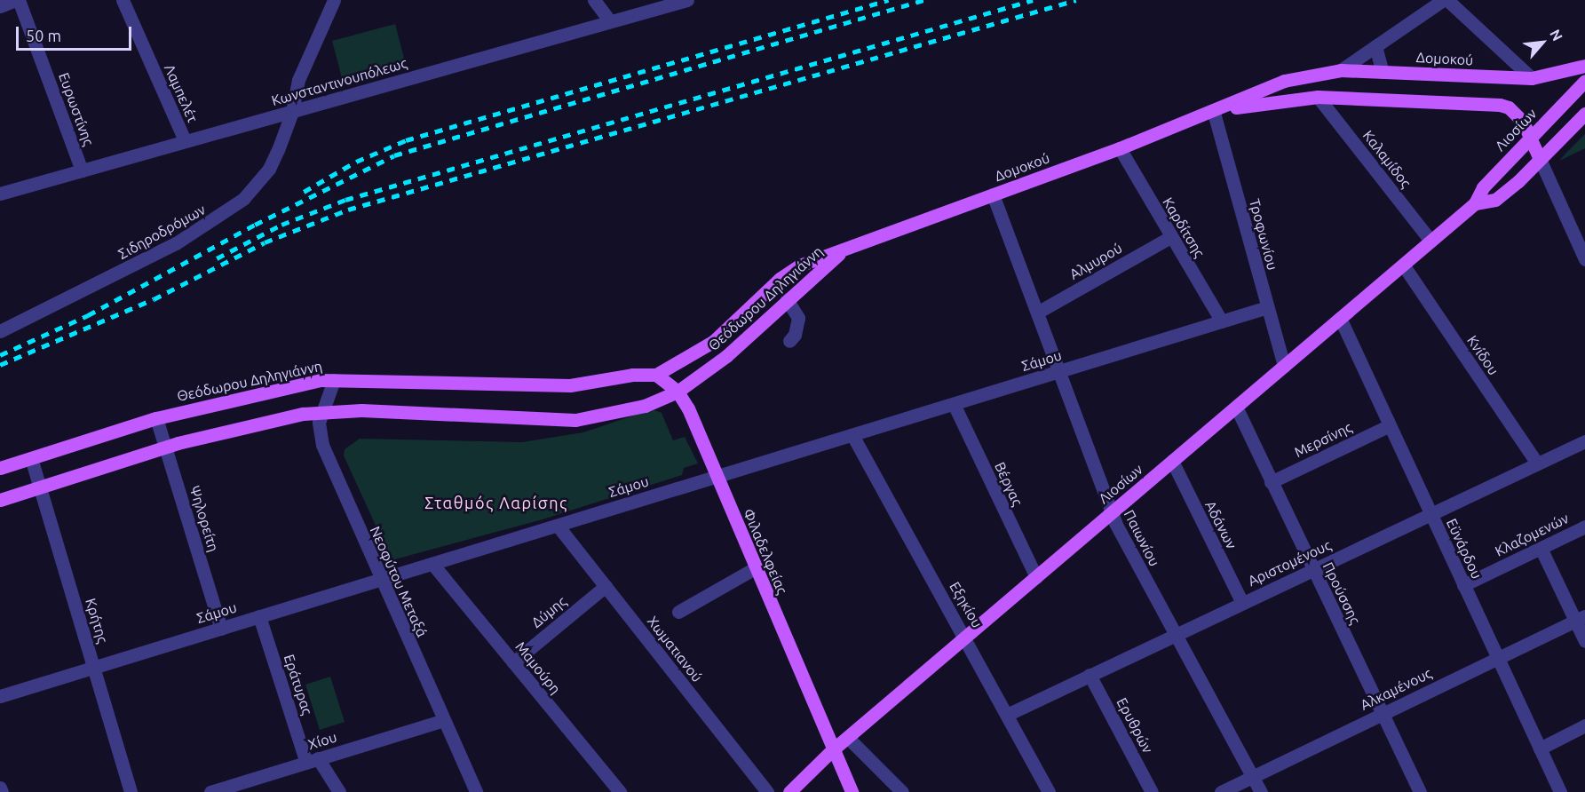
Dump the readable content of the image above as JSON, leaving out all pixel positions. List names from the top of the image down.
{
  "streets": {
    "main road": [
      "Δομοκού",
      "Λιοσίων",
      "Θεόδωρου Δηληγιάννη",
      "Φιλαδελφείας"
    ],
    "street": [
      "Κωνσταντινουπόλεως",
      "Λαμπελέτ",
      "Ευρωστίνης",
      "Καλαμίδος",
      "Καρδίτσης",
      "Σιδηροδρόμων",
      "Τροφωνίου",
      "Αλμυρού",
      "Κνίδου",
      "Σάμου",
      "Μερσίνης",
      "Βέργας",
      "Ψηλορείτη",
      "Αδάνων",
      "Κλαζομενών",
      "Παιωνίου",
      "Εϋνάρδου",
      "Αριστομένους",
      "Νεοφύτου Μεταξά",
      "Προύσσης",
      "Εξηκίου",
      "Δύμης",
      "Κρήτης",
      "Χωματιανού",
      "Μαμούρη",
      "Εράτυρας",
      "Αλκαμένους",
      "Ερυθρών",
      "Χίου"
    ]
  },
  "crossings": [
    ["Δομοκού", "Λιοσίων"],
    ["Δομοκού", "Καλαμίδος"],
    ["Δομοκού", "Καρδίτσης"],
    ["Δομοκού", "Τροφωνίου"],
    ["Δομοκού", "Θεόδωρου Δηληγιάννη"],
    ["Δομοκού", "Παιωνίου"],
    ["Κωνσταντινουπόλεως", "Λαμπελέτ"],
    ["Κωνσταντινουπόλεως", "Ευρωστίνης"],
    ["Κωνσταντινουπόλεως", "Σιδηροδρόμων"],
    ["Λιοσίων", "Καλαμίδος"],
    ["Λιοσίων", "Τροφωνίου"],
    ["Λιοσίων", "Κνίδου"],
    ["Λιοσίων", "Βέργας"],
    ["Λιοσίων", "Αδάνων"],
    ["Λιοσίων", "Παιωνίου"],
    ["Λιοσίων", "Εϋνάρδου"],
    ["Λιοσίων", "Φιλαδελφείας"],
    ["Λιοσίων", "Προύσσης"],
    ["Λιοσίων", "Εξηκίου"],
    ["Καρδίτσης", "Αλμυρού"],
    ["Καρδίτσης", "Σάμου"],
    ["Τροφωνίου", "Σάμου"],
    ["Αλμυρού", "Παιωνίου"],
    ["Θεόδωρου Δηληγιάννη", "Ψηλορείτη"],
    ["Θεόδωρου Δηληγιάννη", "Φιλαδελφείας"],
    ["Θεόδωρου Δηληγιάννη", "Νεοφύτου Μεταξά"],
    ["Θεόδωρου Δηληγιάννη", "Κρήτης"],
    ["Κνίδου", "Αριστομένους"],
    ["Σάμου", "Βέργας"],
    ["Σάμου", "Ψηλορείτη"],
    ["Σάμου", "Παιωνίου"],
    ["Σάμου", "Φιλαδελφείας"],
    ["Σάμου", "Νεοφύτου Μεταξά"],
    ["Σάμου", "Εξηκίου"],
    ["Σάμου", "Κρήτης"],
    ["Σάμου", "Χωματιανού"],
    ["Σάμου", "Μαμούρη"],
    ["Σάμου", "Εράτυρας"],
    ["Μερσίνης", "Εϋνάρδου"],
    ["Μερσίνης", "Προύσσης"],
    ["Αδάνων", "Αριστομένους"],
    ["Κλαζομενών", "Εϋνάρδου"],
    ["Παιωνίου", "Αριστομένους"],
    ["Παιωνίου", "Αλκαμένους"],
    ["Εϋνάρδου", "Αριστομένους"],
    ["Εϋνάρδου", "Αλκαμένους"],
    ["Αριστομένους", "Προύσσης"],
    ["Αριστομένους", "Εξηκίου"],
    ["Αριστομένους", "Ερυθρών"],
    ["Νεοφύτου Μεταξά", "Χίου"],
    ["Προύσσης", "Αλκαμένους"],
    ["Δύμης", "Χωματιανού"],
    ["Δύμης", "Μαμούρη"],
    ["Εράτυρας", "Χίου"]
  ],
  "districts": ["Σταθμός Λαρίσης"],
  "scale_bar": "50 m",
  "north": "top right"
}
